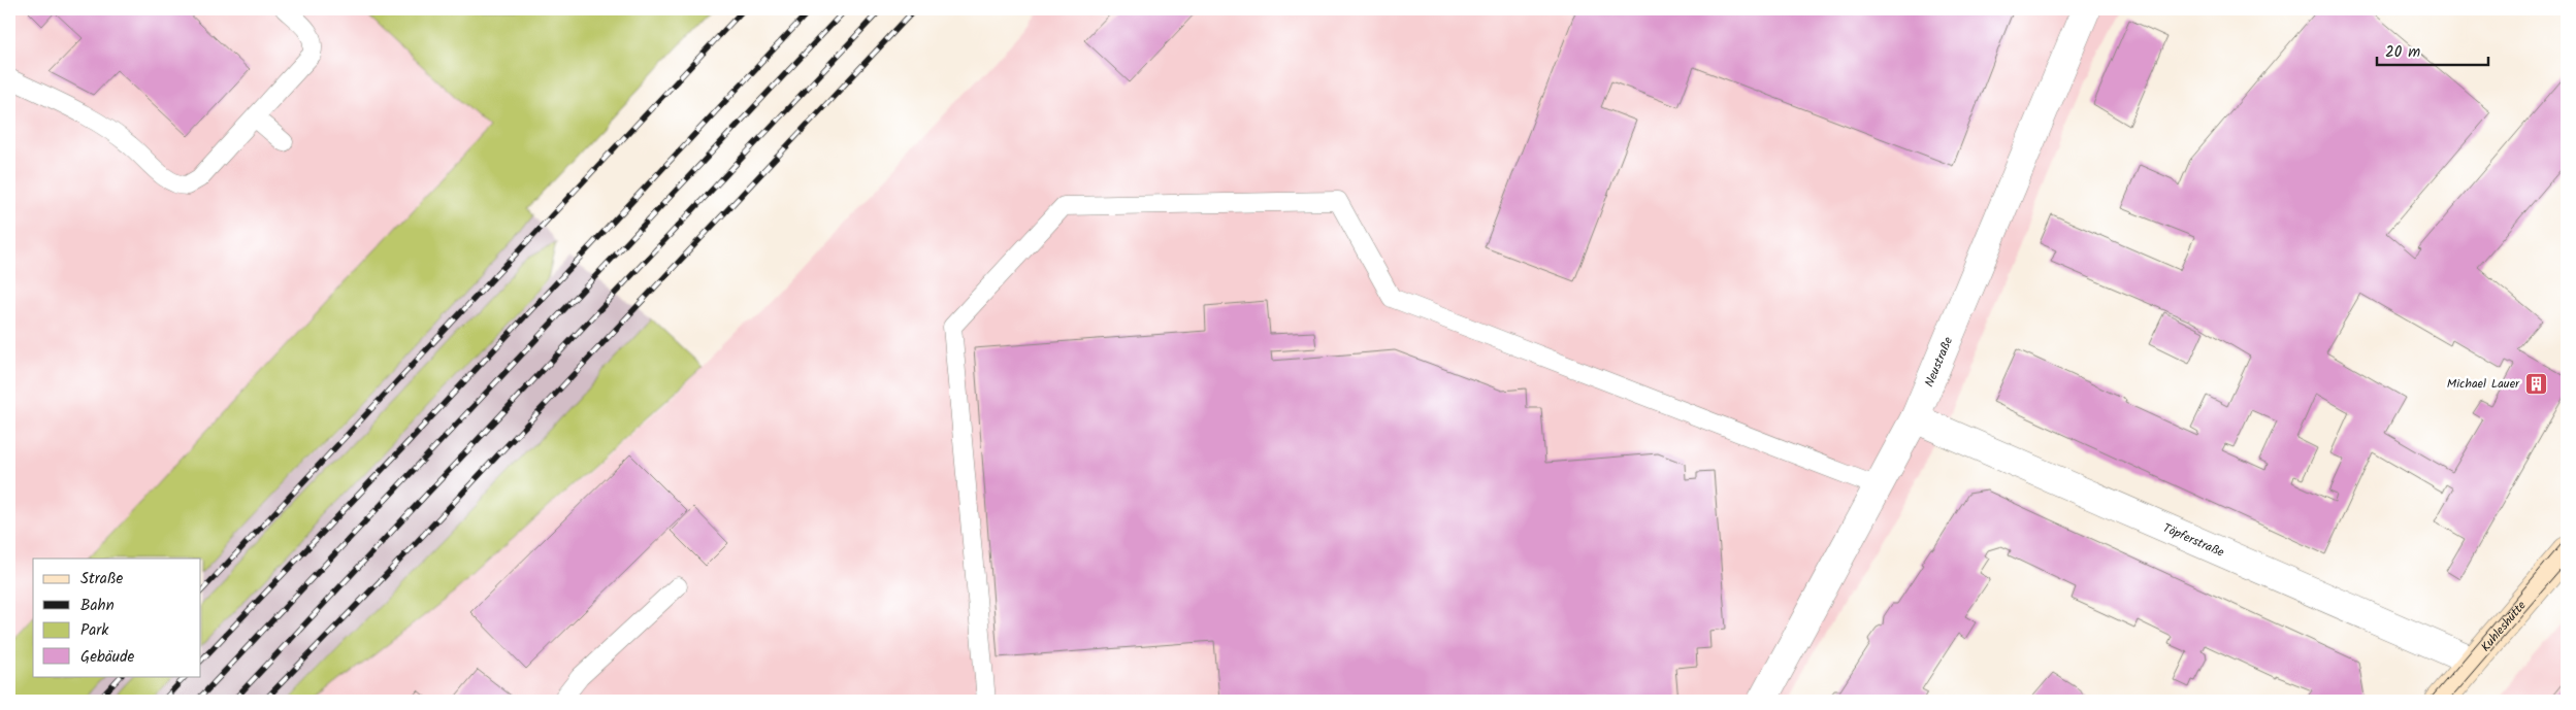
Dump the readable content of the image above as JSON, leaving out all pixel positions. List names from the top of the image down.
{
  "streets": {
    "street": ["Neustraße", "Töpferstraße", "Kuhleshütte"]
  },
  "crossings": [
    ["Neustraße", "Töpferstraße"],
    ["Töpferstraße", "Kuhleshütte"]
  ],
  "places": {
    "building": ["Michael Lauer"]
  },
  "legend": [
    "Straße",
    "Bahn",
    "Park",
    "Gebäude"
  ],
  "scale_bar": "20 m"
}
